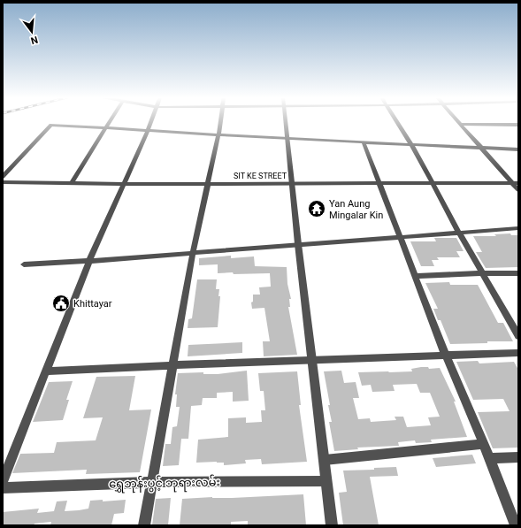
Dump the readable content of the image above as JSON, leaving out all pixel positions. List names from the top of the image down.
{
  "streets": {
    "street": ["SIT KE STREET", "ရွှေဘုန်းပွင့် ဘုရားလမ်း"]
  },
  "places": {
    "temple": ["Yan Aung Mingalar Kin"],
    "public building": ["Khittayar"]
  },
  "north": "bottom"
}
